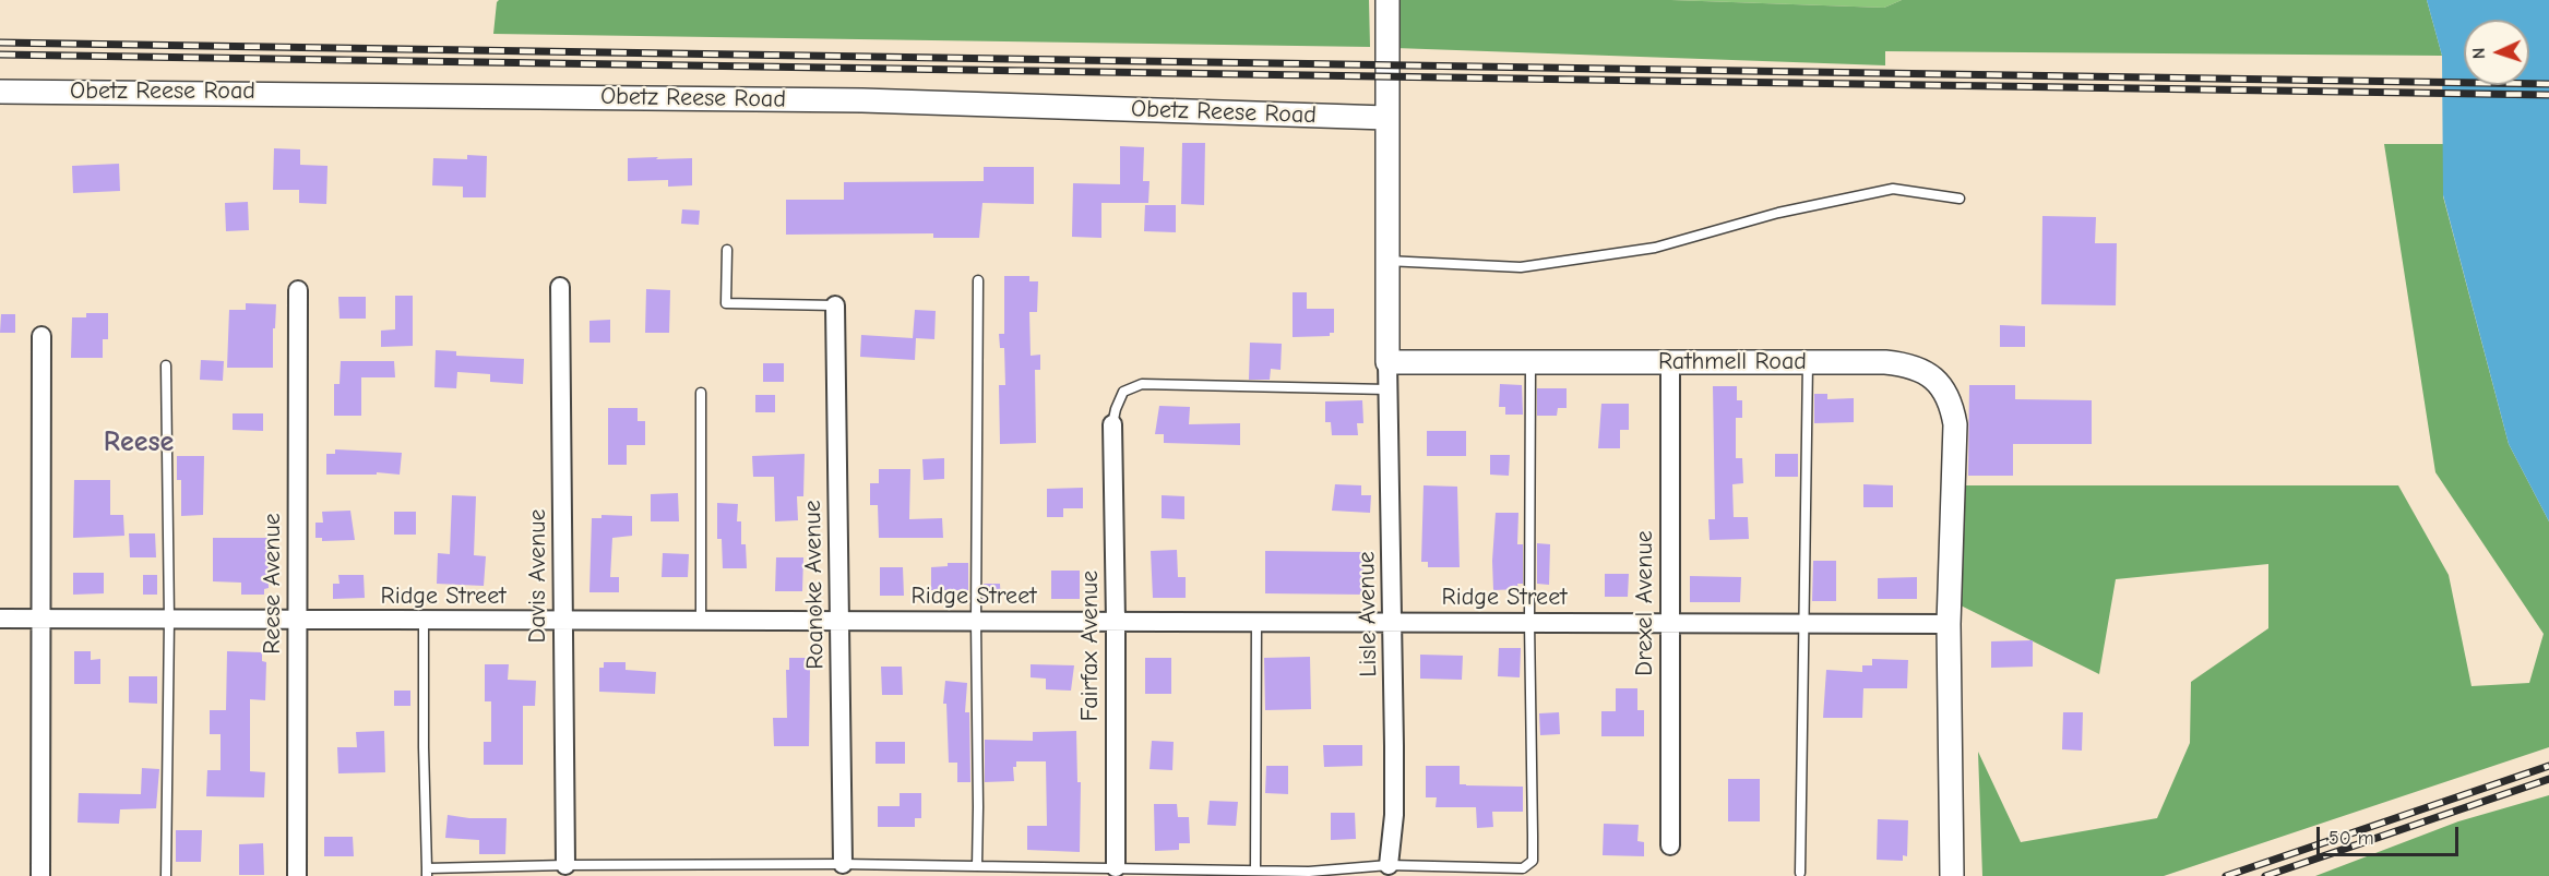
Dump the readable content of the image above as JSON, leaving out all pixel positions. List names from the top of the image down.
{
  "streets": {
    "street": [
      "Obetz Reese Road",
      "Rathmell Road",
      "Davis Avenue",
      "Reese Avenue",
      "Roanoke Avenue",
      "Ridge Street",
      "Drexel Avenue",
      "Lisle Avenue",
      "Fairfax Avenue"
    ]
  },
  "crossings": [
    ["Rathmell Road", "Ridge Street"],
    ["Rathmell Road", "Drexel Avenue"],
    ["Rathmell Road", "Lisle Avenue"],
    ["Davis Avenue", "Ridge Street"],
    ["Reese Avenue", "Ridge Street"],
    ["Roanoke Avenue", "Ridge Street"],
    ["Ridge Street", "Drexel Avenue"],
    ["Ridge Street", "Lisle Avenue"],
    ["Ridge Street", "Fairfax Avenue"]
  ],
  "districts": ["Reese"],
  "scale_bar": "50 m",
  "north": "left"
}
